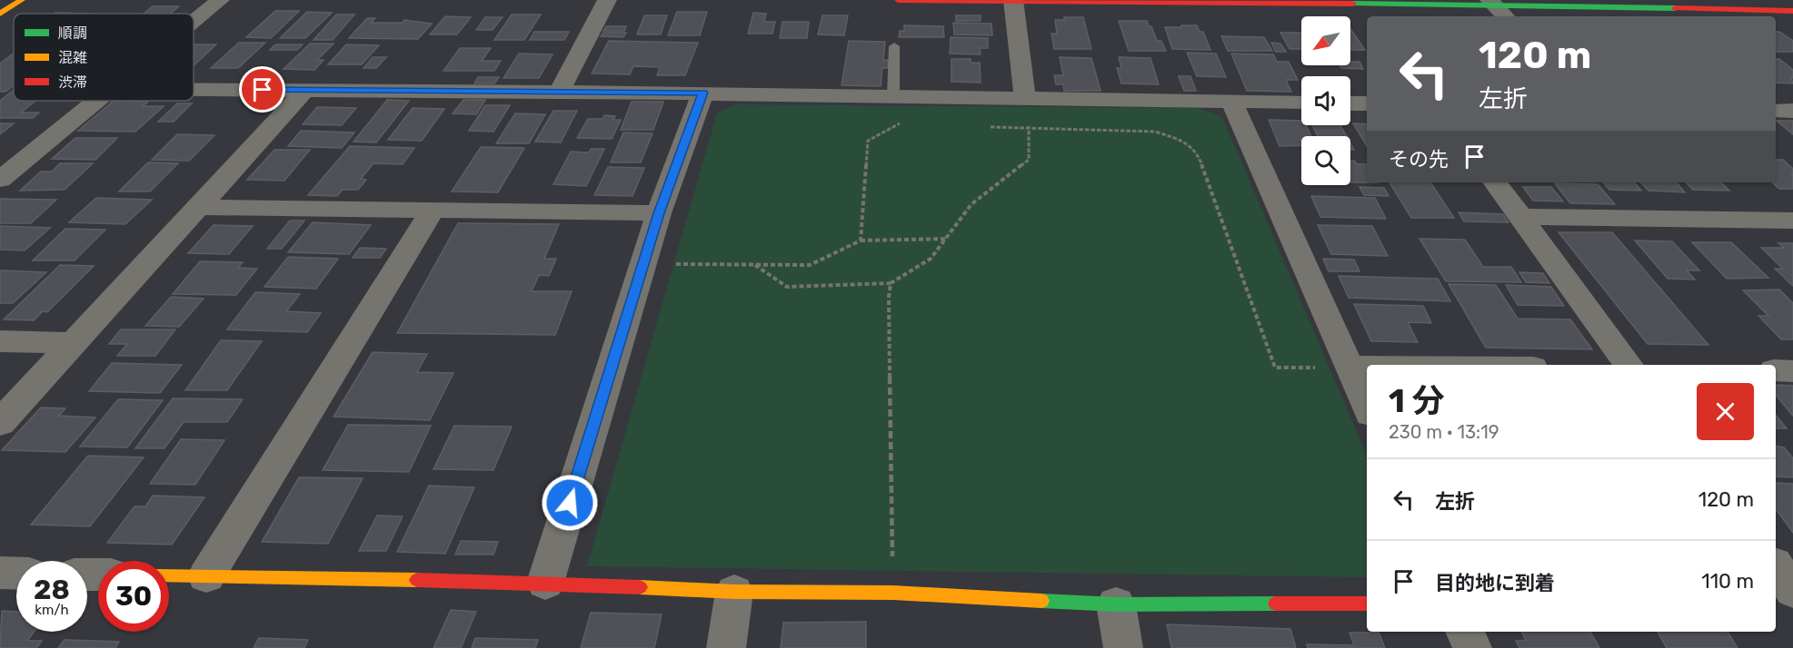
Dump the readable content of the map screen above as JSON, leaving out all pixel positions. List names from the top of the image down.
{
  "legend": ["順調", "混雑", "渋滞"],
  "north": "bottom left",
  "page": {
    "turn": ["120 m", "左折"],
    "then": "その先",
    "heading": ["1 分", "230 m · 13:19"],
    "list": [
      {
        "name": "左折",
        "value": "120 m"
      },
      {
        "name": "目的地に到着",
        "value": "110 m"
      }
    ],
    "speed": "28 km/h",
    "limit": "30"
  }
}
